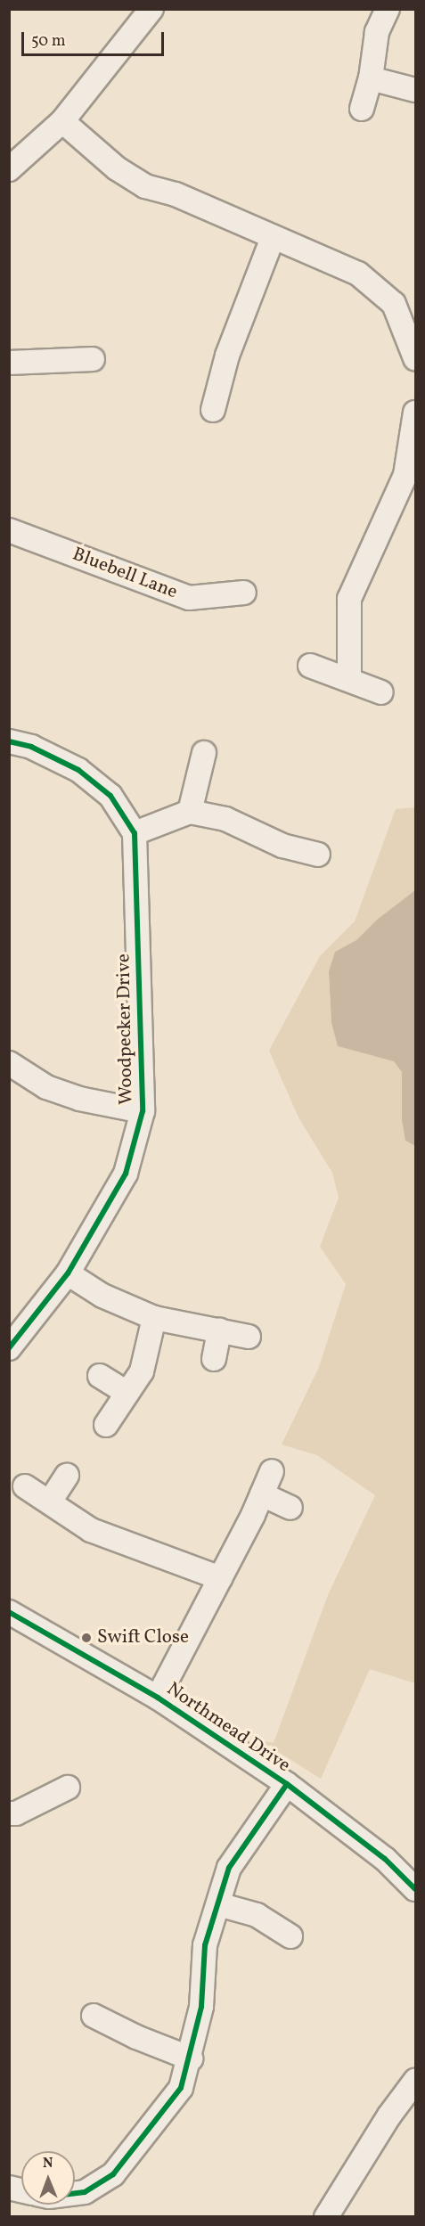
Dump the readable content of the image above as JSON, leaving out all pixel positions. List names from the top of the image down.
{
  "streets": {
    "street": ["Bluebell Lane", "Woodpecker Drive", "Northmead Drive"]
  },
  "places": ["Swift Close"],
  "scale_bar": "50 m",
  "north": "top"
}
